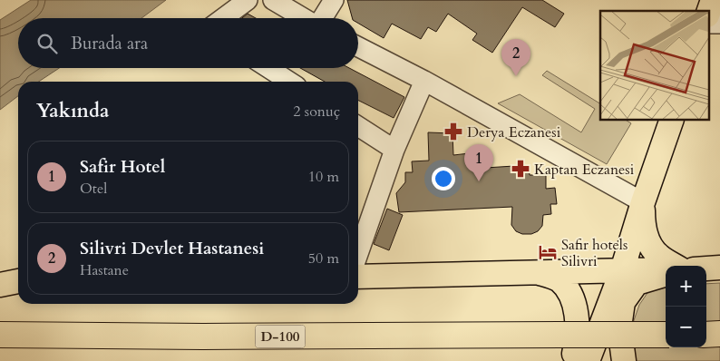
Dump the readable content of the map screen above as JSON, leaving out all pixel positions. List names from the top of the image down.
{
  "streets": {
    "highway": ["D-100"]
  },
  "places": {
    "pharmacy": ["Derya Eczanesi", "Kaptan Eczanesi"],
    "hotel": ["Safir hotels Silivri"]
  },
  "page": {
    "search": "Burada ara",
    "pins": ["2", "1"],
    "heading": ["Yakında", "2 sonuç"],
    "list": [
      {
        "mark": "1",
        "name": "Safir Hotel",
        "note": "Otel",
        "value": "10 m"
      },
      {
        "mark": "2",
        "name": "Silivri Devlet Hastanesi",
        "note": "Hastane",
        "value": "50 m"
      }
    ],
    "map_buttons": ["+", "−"]
  }
}
